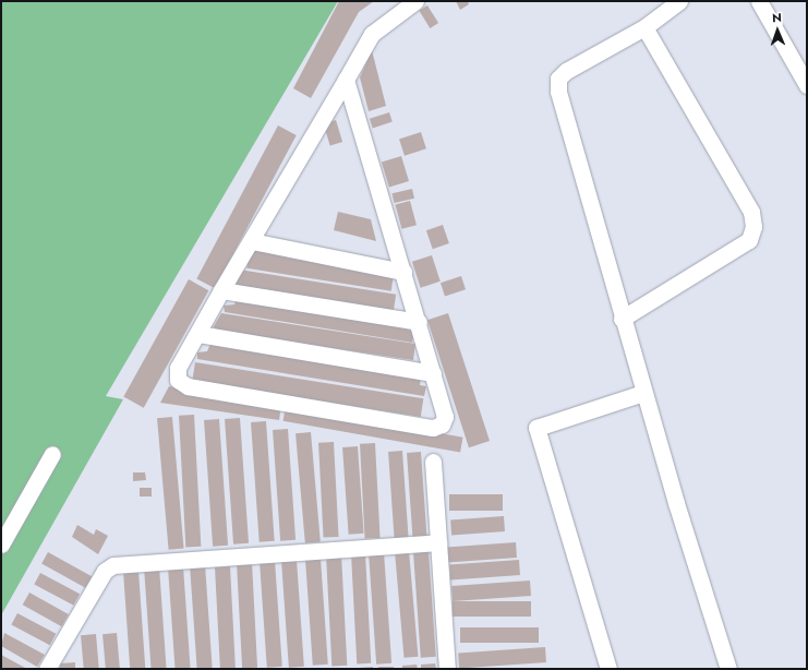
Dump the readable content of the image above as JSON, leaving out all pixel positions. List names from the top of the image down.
{
  "north": "top"
}
